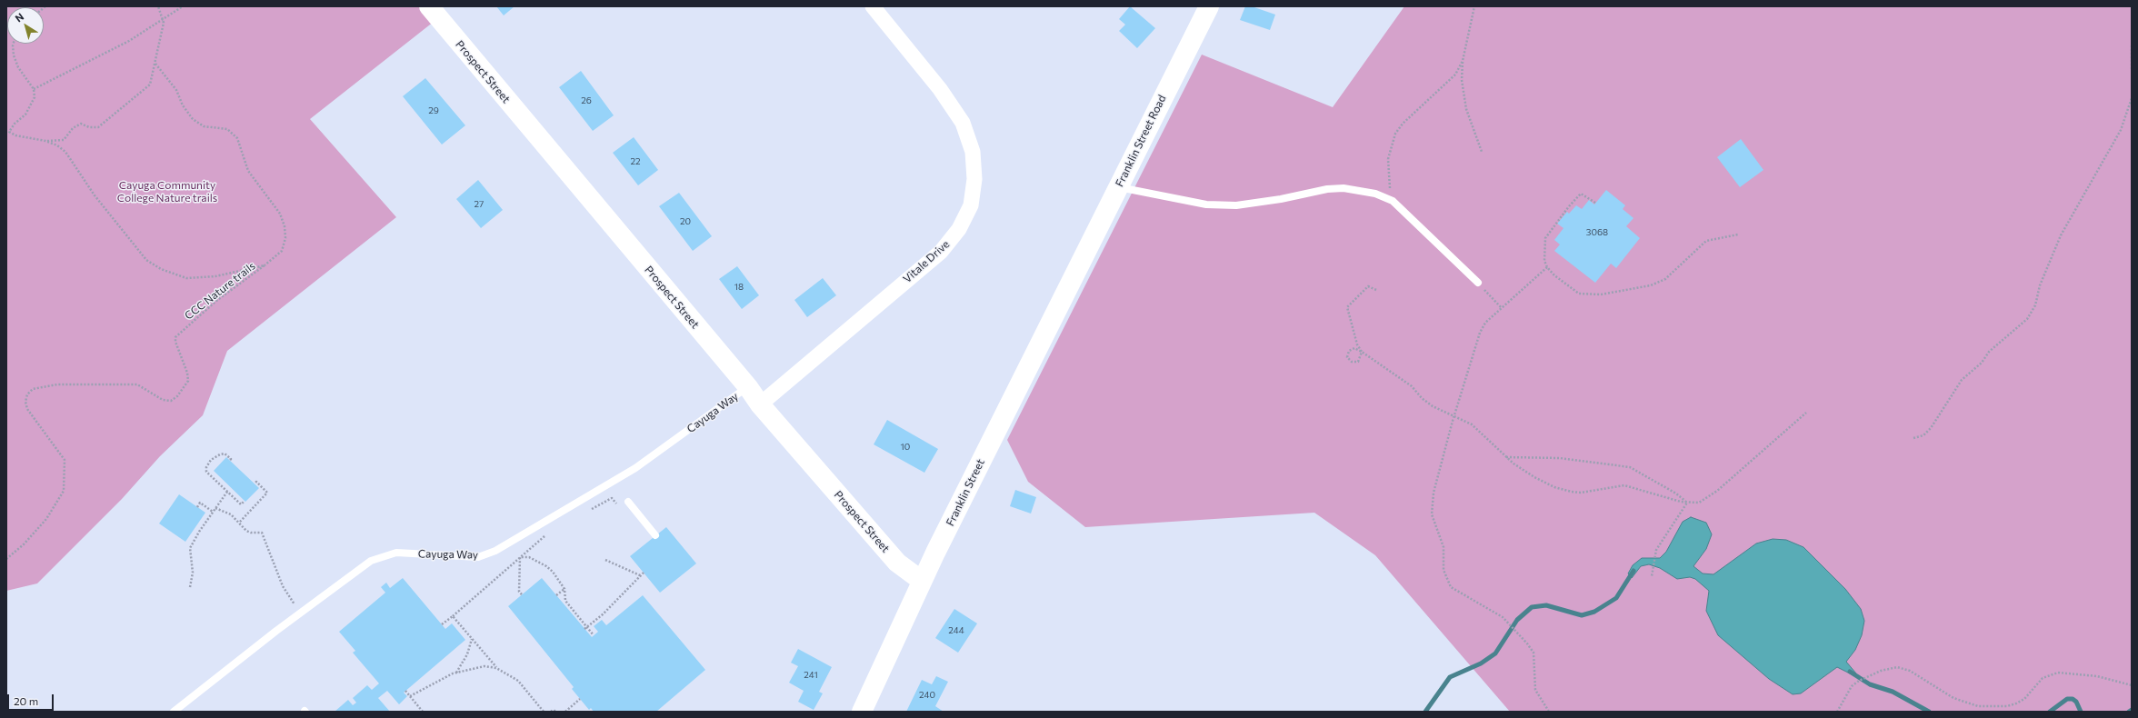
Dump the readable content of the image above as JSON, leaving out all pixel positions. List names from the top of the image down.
{
  "streets": {
    "street": [
      "Prospect Street",
      "Franklin Street Road",
      "Vitale Drive",
      "Franklin Street"
    ],
    "lane": ["Cayuga Way"],
    "path": ["CCC Nature trails"]
  },
  "crossings": [
    ["Prospect Street", "Vitale Drive"],
    ["Prospect Street", "Cayuga Way"],
    ["Prospect Street", "Franklin Street"],
    ["Franklin Street Road", "Franklin Street"]
  ],
  "parks": ["Cayuga Community College Nature trails"],
  "house_numbers": [
    "26",
    "29",
    "22",
    "27",
    "20",
    "3068",
    "18",
    "10",
    "244",
    "241",
    "240"
  ],
  "scale_bar": "20 m",
  "north": "top left"
}
